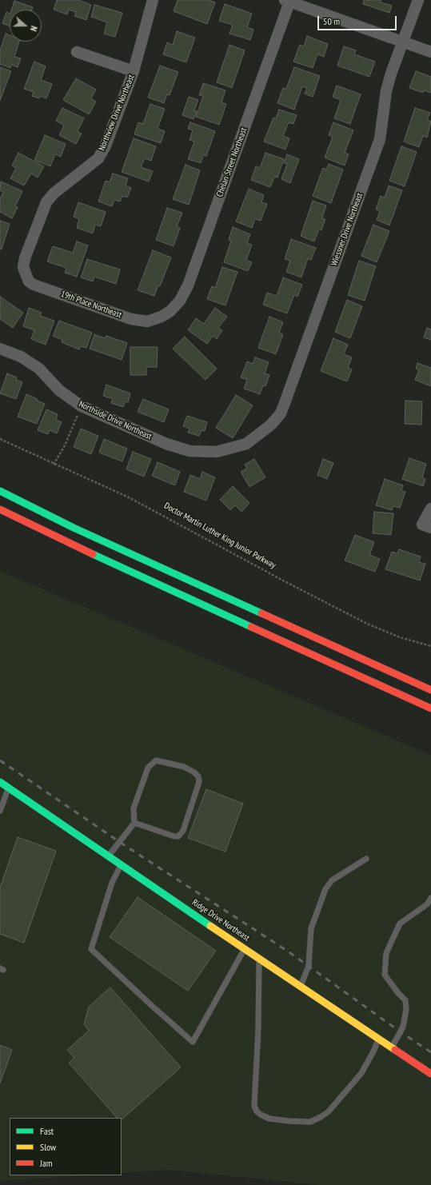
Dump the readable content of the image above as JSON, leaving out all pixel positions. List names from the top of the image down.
{
  "streets": {
    "main road": ["Ridge Drive Northeast"],
    "street": [
      "Northview Drive Northeast",
      "Chelan Street Northeast",
      "Wiessner Drive Northeast",
      "19th Place Northeast",
      "Northside Drive Northeast"
    ],
    "path": ["Doctor Martin Luther King Junior Parkway"]
  },
  "crossings": [
    ["Northview Drive Northeast", "19th Place Northeast"],
    ["Chelan Street Northeast", "19th Place Northeast"],
    ["Wiessner Drive Northeast", "Northside Drive Northeast"]
  ],
  "legend": ["Fast", "Slow", "Jam"],
  "scale_bar": "50 m",
  "north": "right"
}
